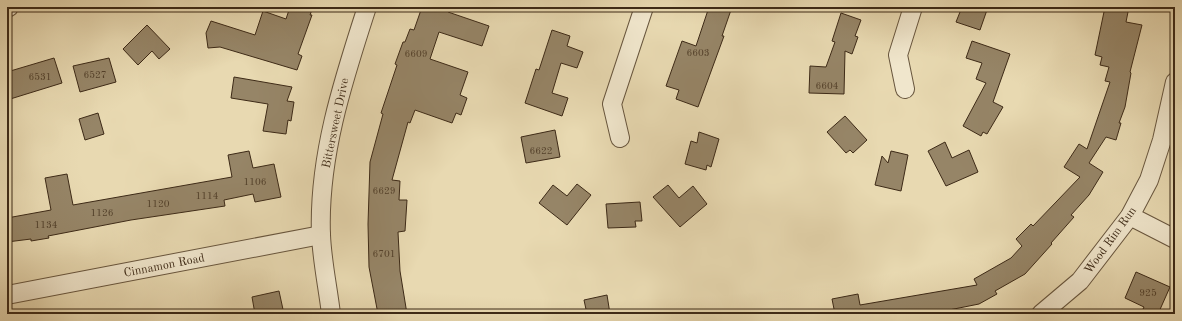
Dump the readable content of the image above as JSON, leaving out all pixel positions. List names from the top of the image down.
{
  "streets": {
    "street": ["Bittersweet Drive", "Wood Rim Run", "Cinnamon Road"]
  },
  "crossings": [
    ["Bittersweet Drive", "Cinnamon Road"]
  ],
  "house_numbers": [
    "6603",
    "6609",
    "6527",
    "6531",
    "6604",
    "6622",
    "1106",
    "6629",
    "1114",
    "1120",
    "1126",
    "1134",
    "6701",
    "925"
  ]
}
